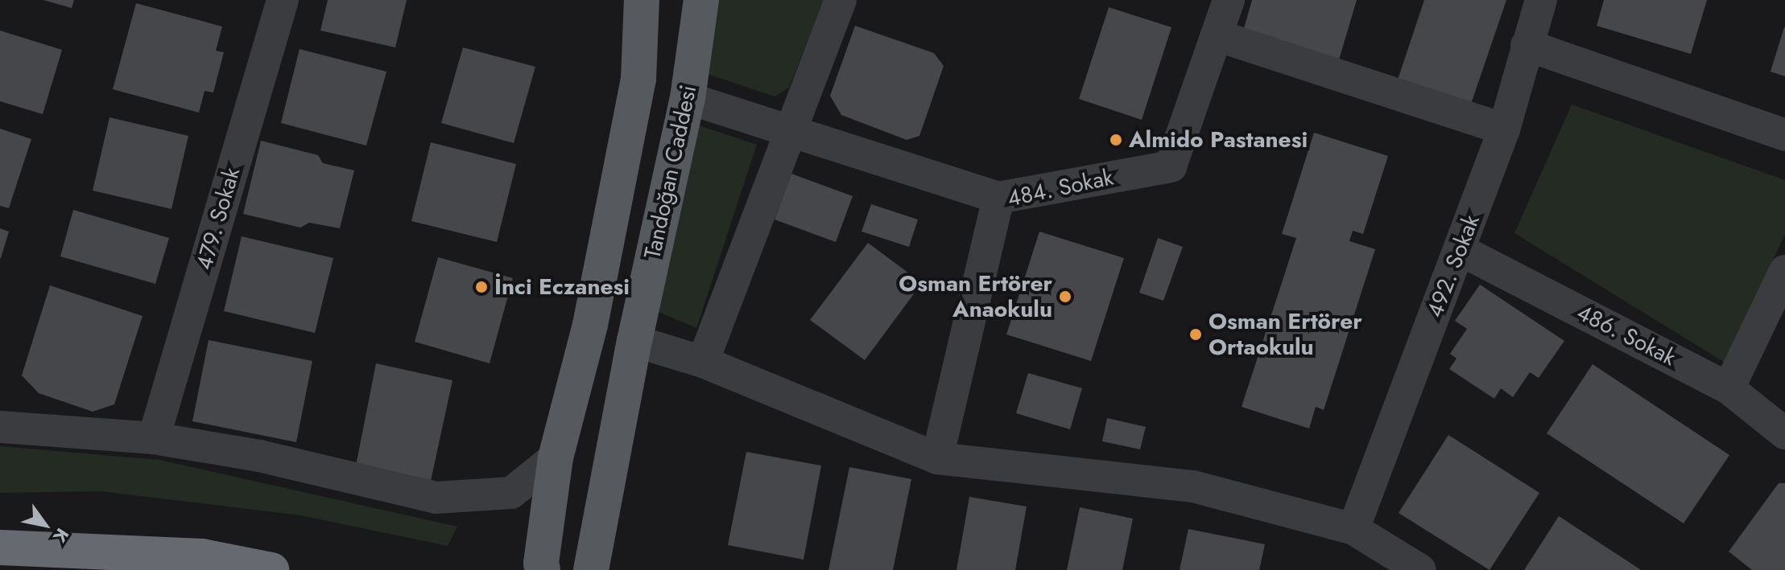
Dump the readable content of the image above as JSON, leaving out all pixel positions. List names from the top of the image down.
{
  "streets": {
    "main road": ["Tandoğan Caddesi"],
    "street": [
      "484. Sokak",
      "479. Sokak",
      "492. Sokak",
      "486. Sokak"
    ]
  },
  "crossings": [
    ["492. Sokak", "486. Sokak"]
  ],
  "places": [
    "Almido Pastanesi",
    "İnci Eczanesi",
    "Osman Ertörer Anaokulu",
    "Osman Ertörer Ortaokulu"
  ],
  "north": "bottom right"
}
